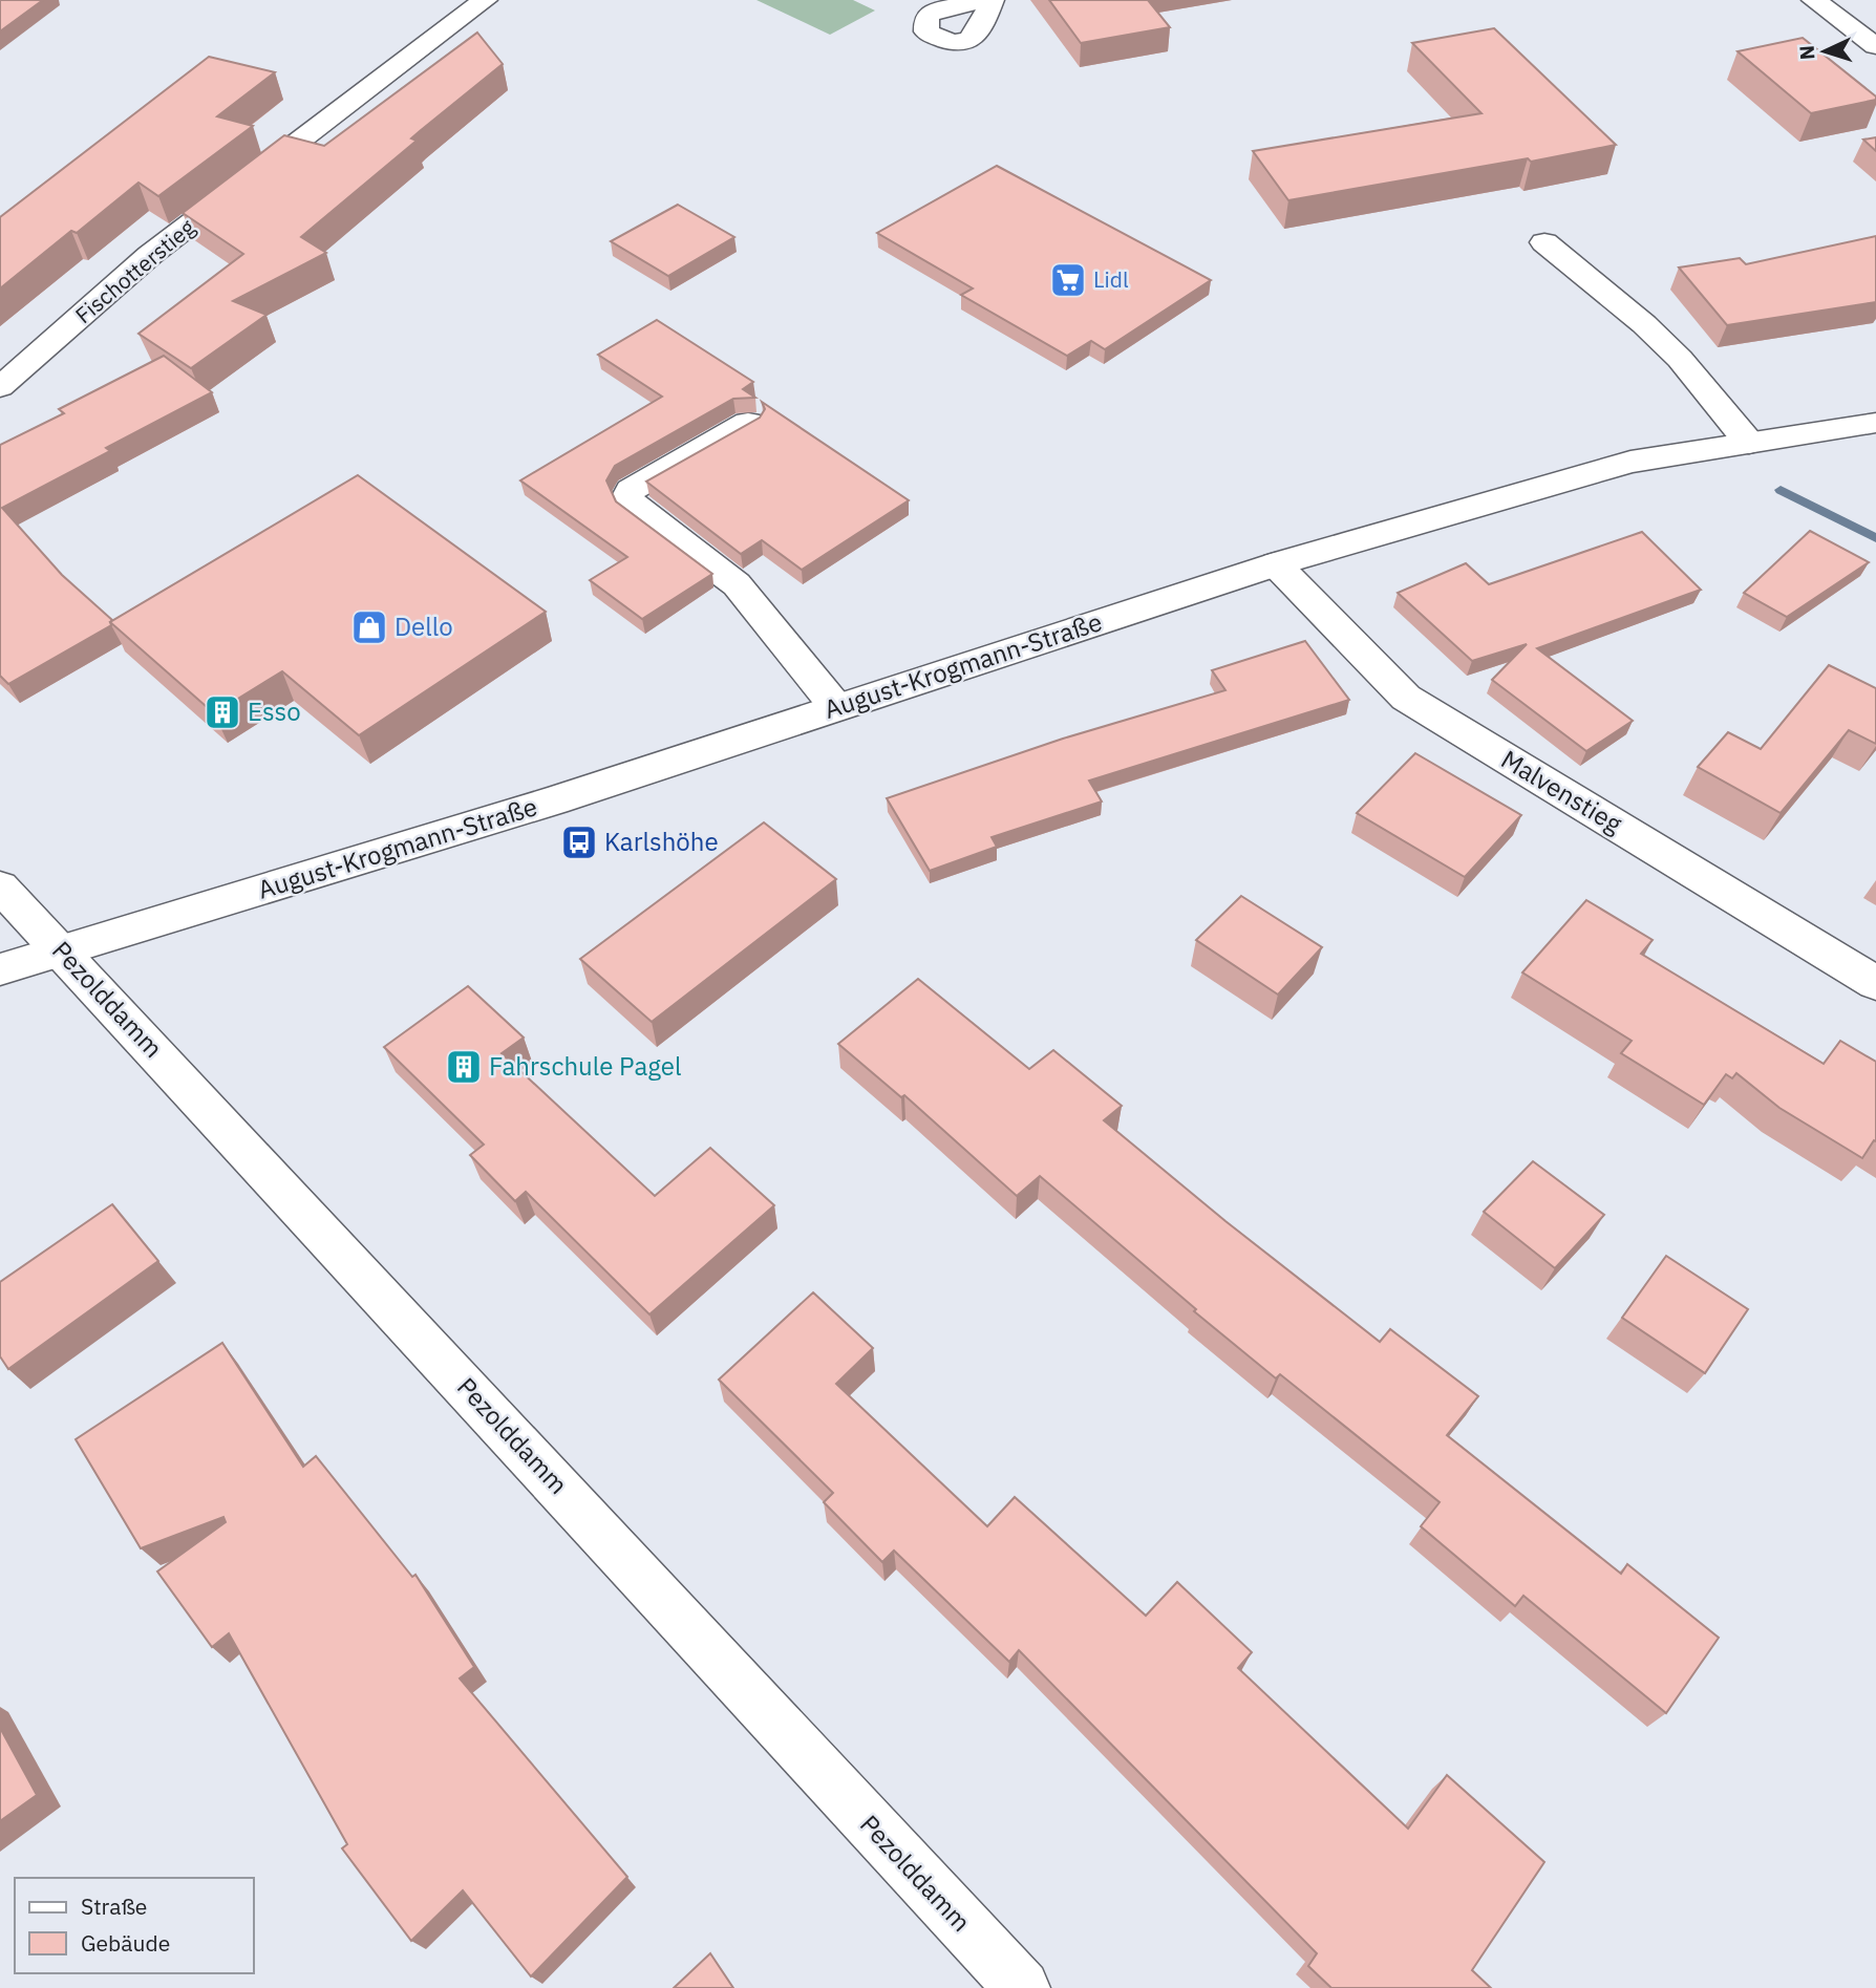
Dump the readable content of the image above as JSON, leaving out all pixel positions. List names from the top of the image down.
{
  "streets": {
    "street": [
      "Fischotterstieg",
      "August-Krogmann-Straße",
      "Malvenstieg",
      "Pezolddamm"
    ]
  },
  "crossings": [
    ["August-Krogmann-Straße", "Malvenstieg"],
    ["August-Krogmann-Straße", "Pezolddamm"]
  ],
  "places": {
    "supermarket": ["Lidl"],
    "shop": ["Dello"],
    "building": ["Esso", "Fahrschule Pagel"],
    "bus stop": ["Karlshöhe"]
  },
  "legend": ["Straße", "Gebäude"],
  "north": "left"
}
